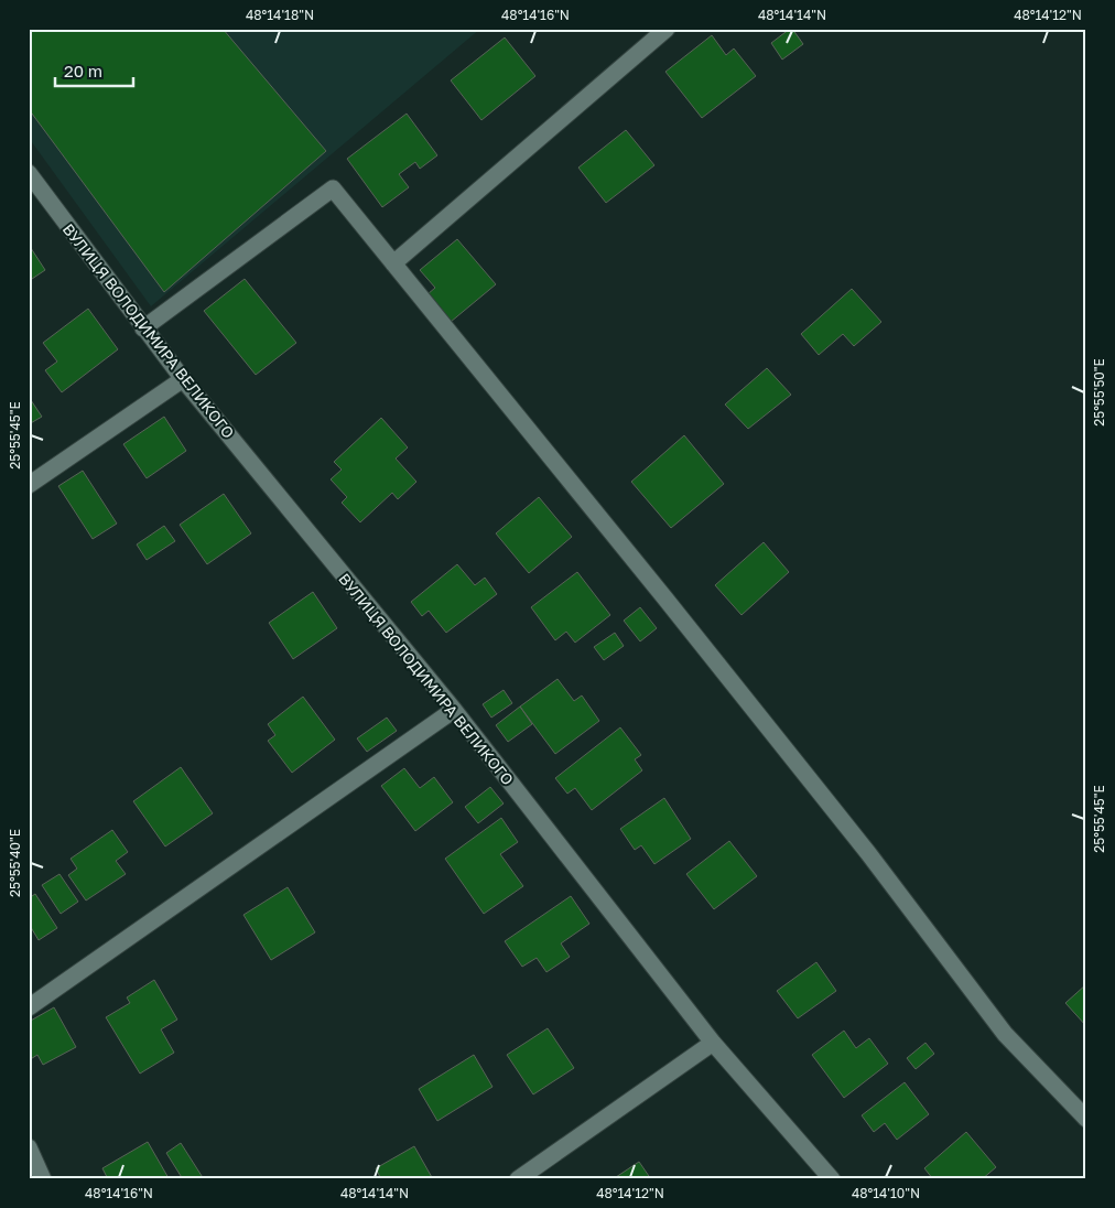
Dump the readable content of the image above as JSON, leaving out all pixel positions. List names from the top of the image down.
{
  "streets": {
    "street": ["ВУЛИЦЯ ВОЛОДИМИРА ВЕЛИКОГО"]
  },
  "scale_bar": "20 m",
  "coordinates": [
    "48°14'18\"N",
    "48°14'16\"N",
    "48°14'14\"N",
    "48°14'12\"N",
    "25°55'50\"E",
    "25°55'45\"E",
    "25°55'40\"E",
    "48°14'10\"N"
  ]
}
